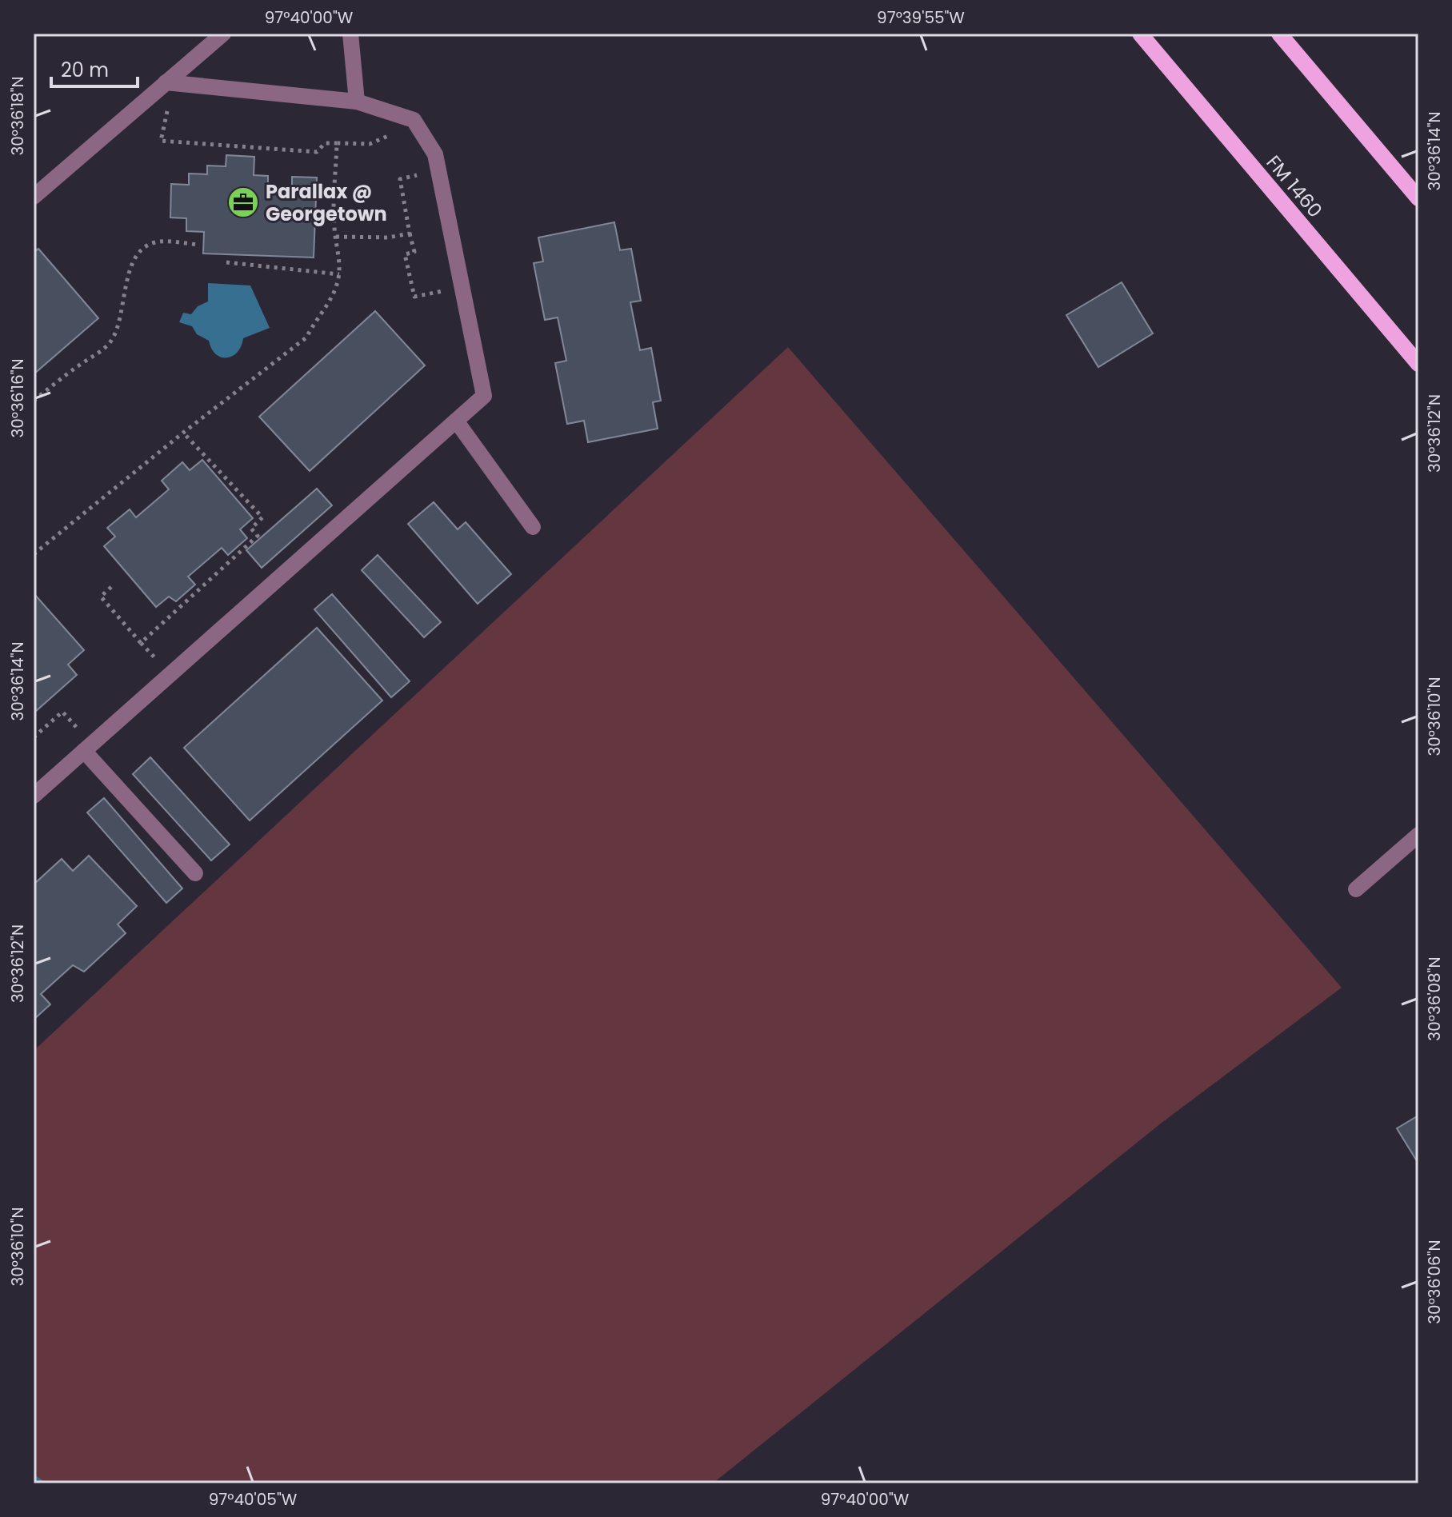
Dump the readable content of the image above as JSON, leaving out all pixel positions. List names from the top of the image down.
{
  "streets": {
    "main road": ["FM 1460"]
  },
  "places": {
    "office": ["Parallax @ Georgetown"]
  },
  "scale_bar": "20 m",
  "coordinates": [
    "97°40'00\"W",
    "97°39'55\"W",
    "30°36'18\"N",
    "30°36'14\"N",
    "30°36'16\"N",
    "30°36'12\"N",
    "30°36'10\"N",
    "30°36'08\"N",
    "30°36'06\"N",
    "97°40'05\"W"
  ]
}
